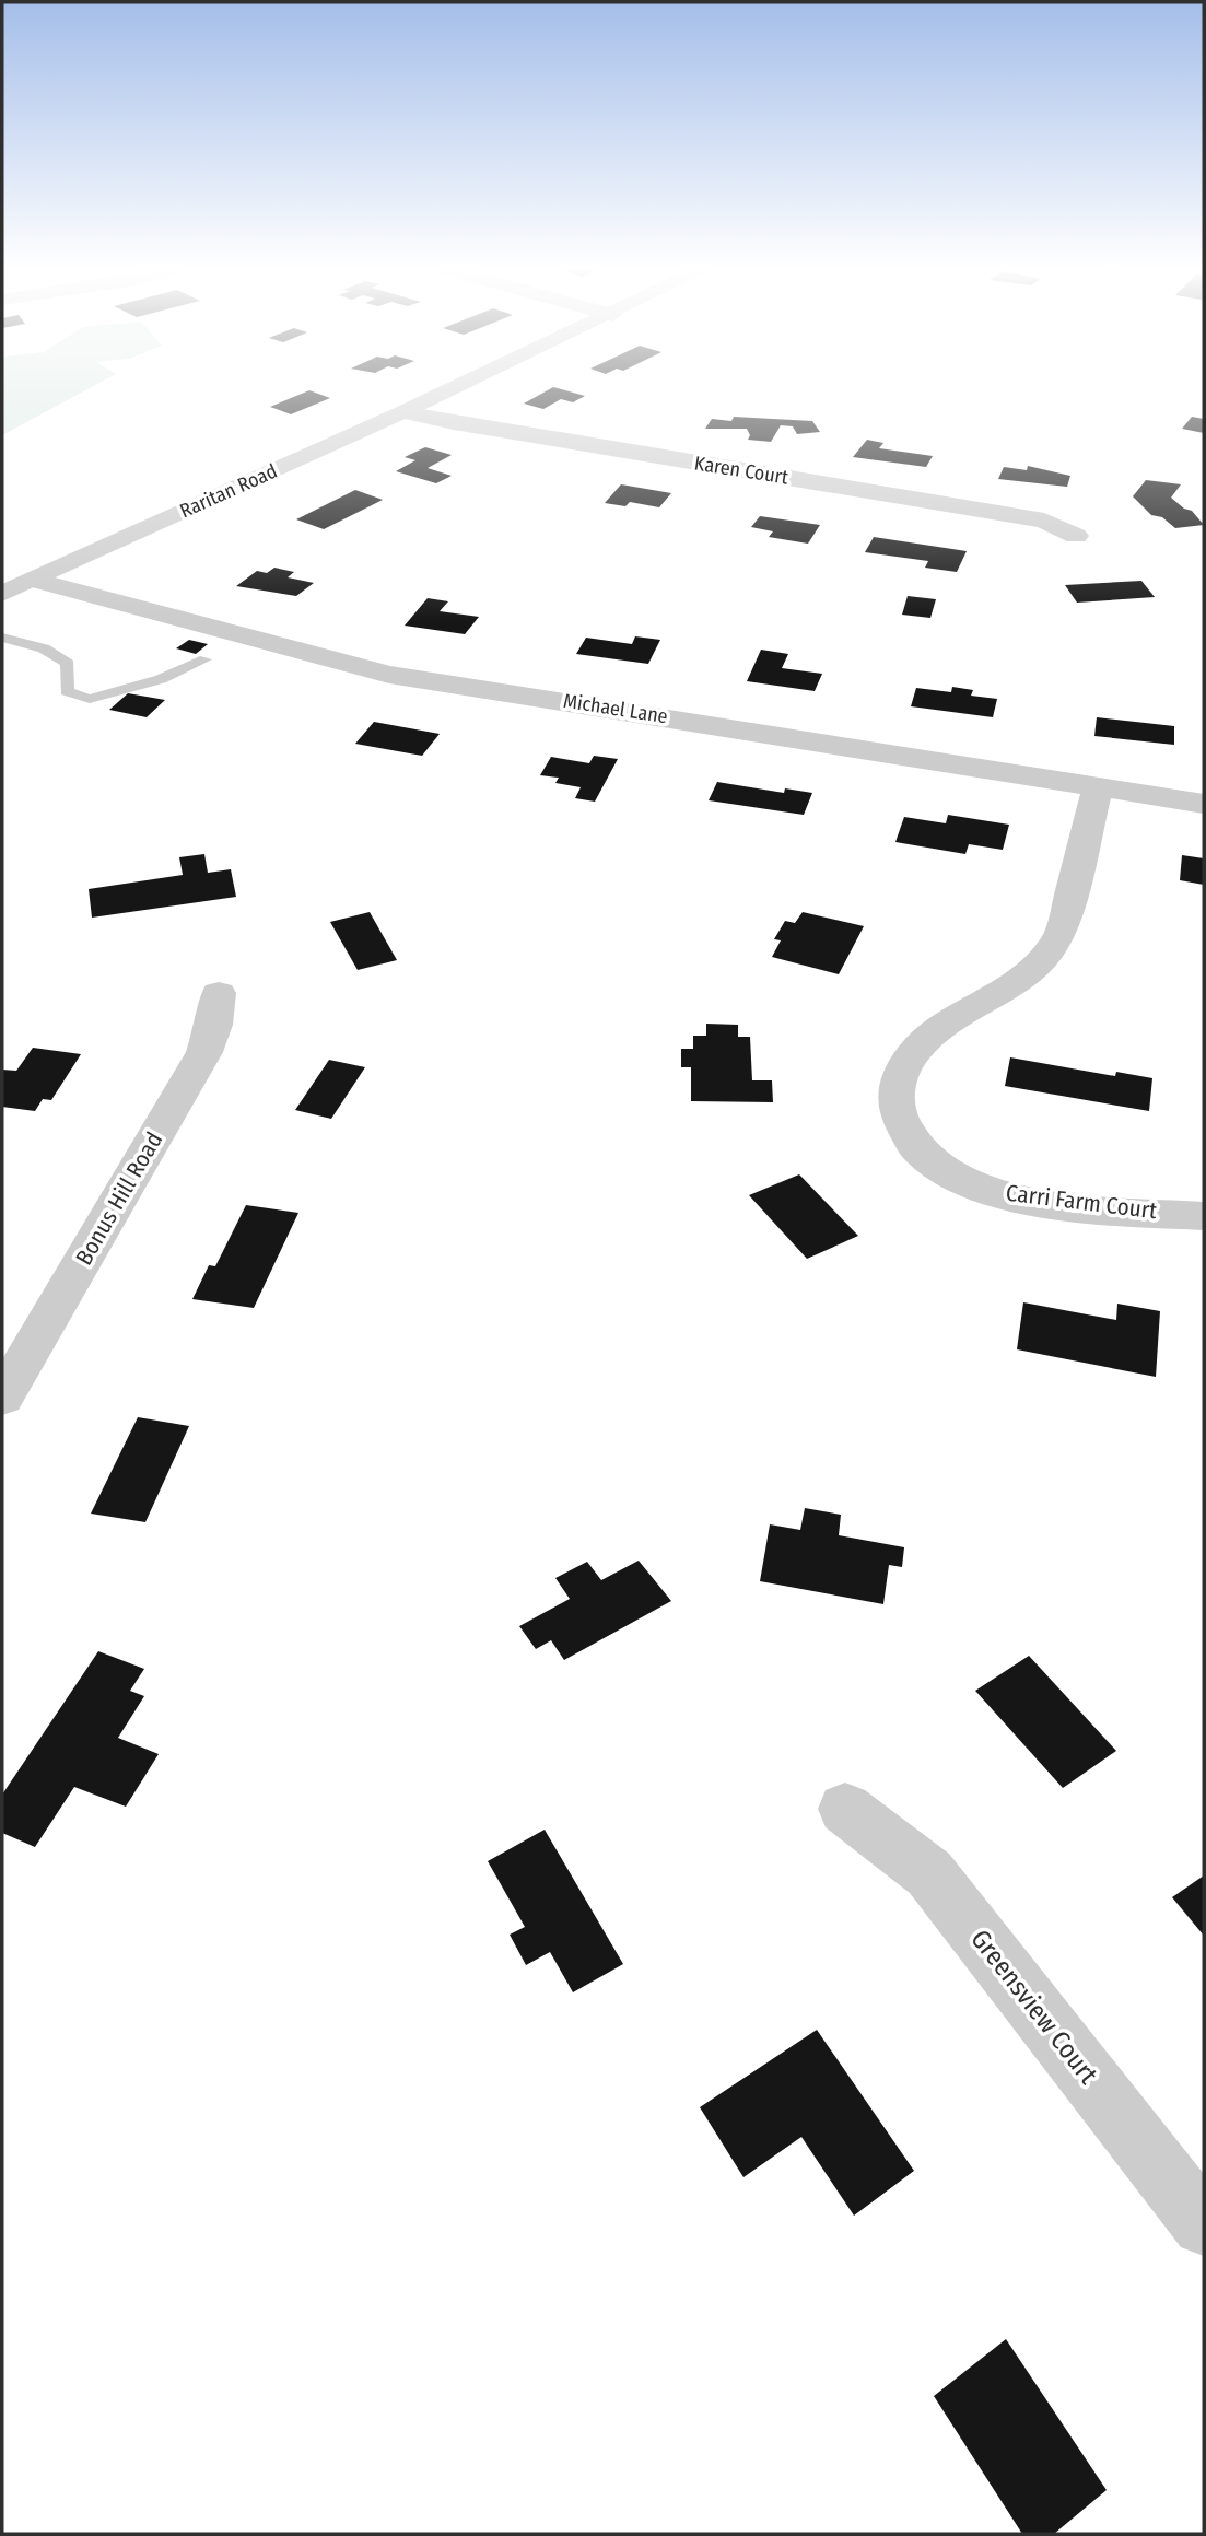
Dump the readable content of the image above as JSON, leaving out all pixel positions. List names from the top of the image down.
{
  "streets": {
    "street": [
      "Karen Court",
      "Raritan Road",
      "Michael Lane",
      "Bonus Hill Road",
      "Carri Farm Court",
      "Greensview Court"
    ]
  },
  "crossings": [
    ["Karen Court", "Raritan Road"],
    ["Raritan Road", "Michael Lane"],
    ["Michael Lane", "Carri Farm Court"]
  ]
}
